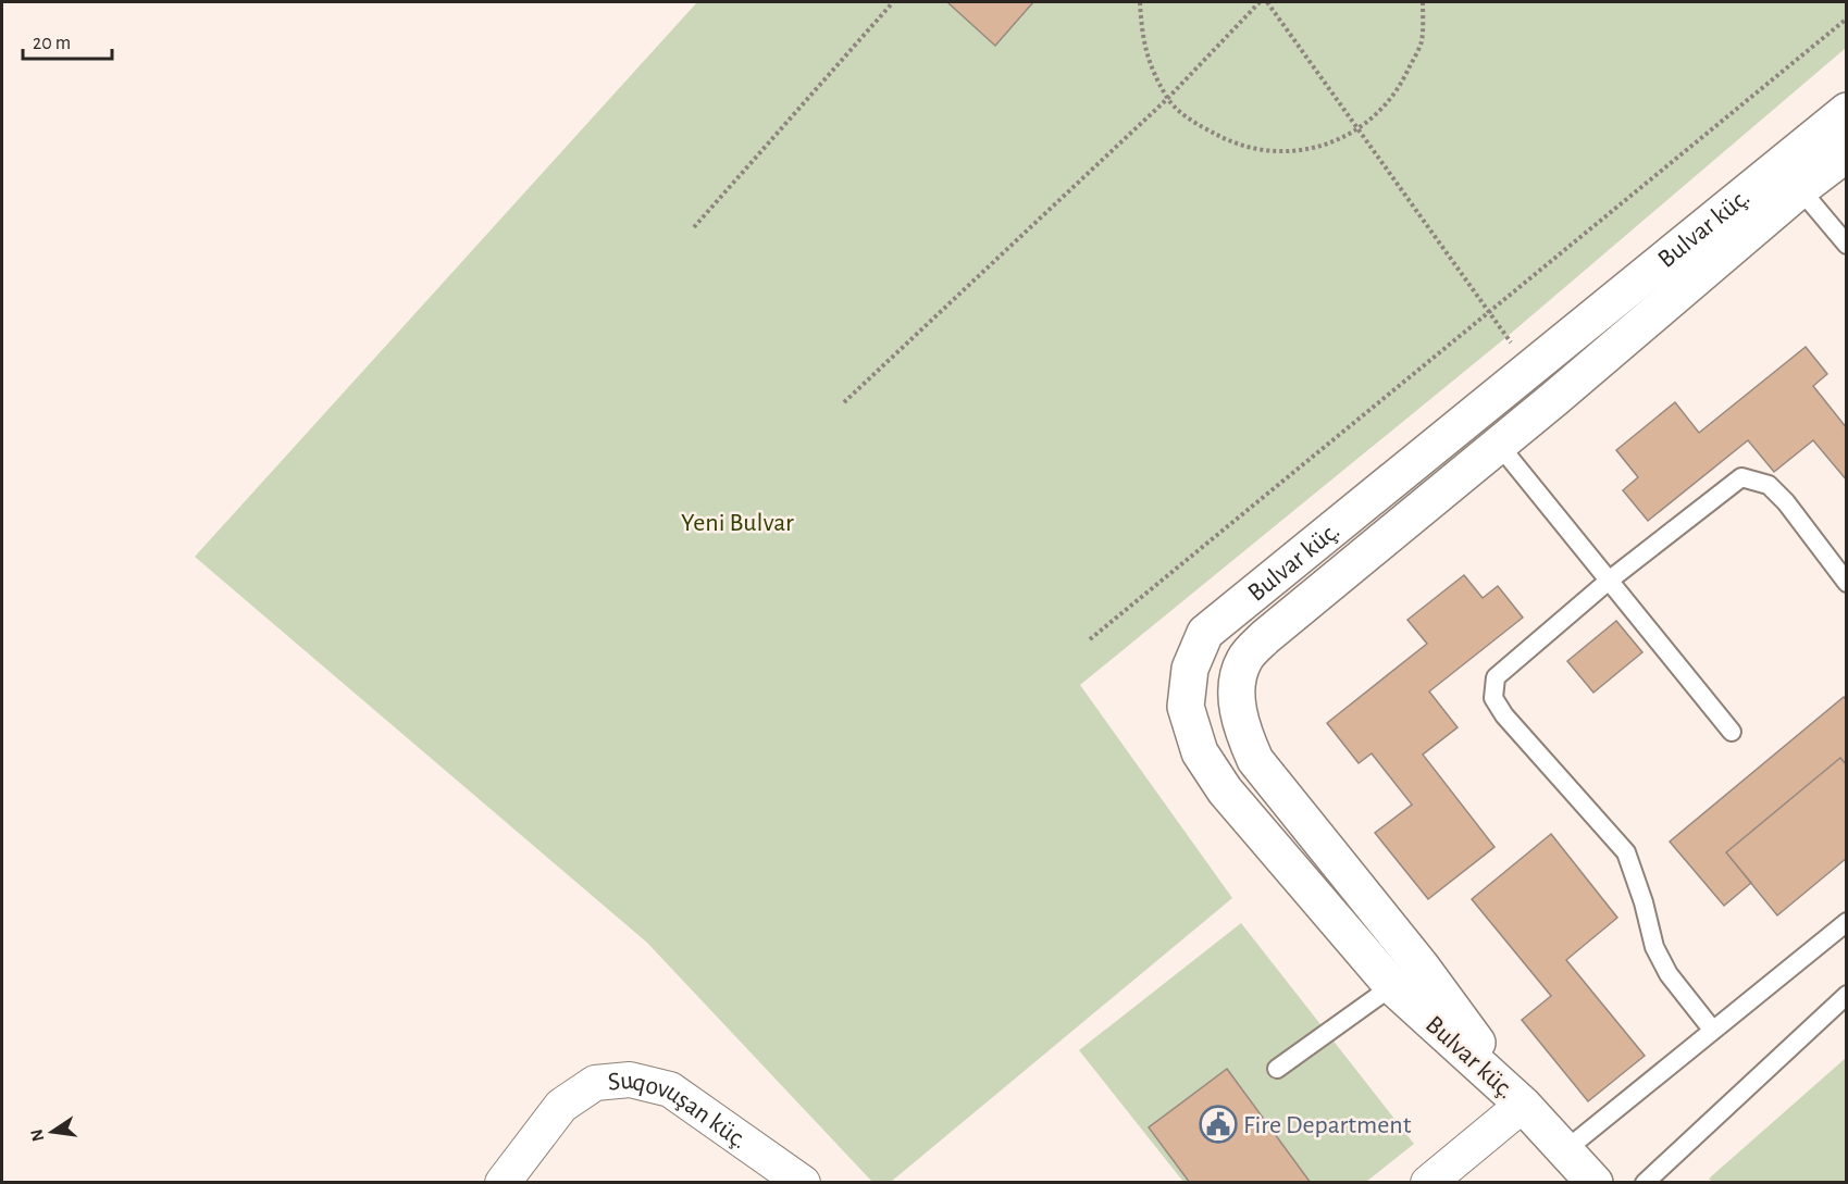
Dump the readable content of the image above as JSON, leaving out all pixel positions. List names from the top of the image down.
{
  "streets": {
    "street": ["Bulvar küç.", "Suqovuşan küç."]
  },
  "parks": ["Yeni Bulvar"],
  "places": {
    "public building": ["Fire Department"]
  },
  "scale_bar": "20 m",
  "north": "left"
}
